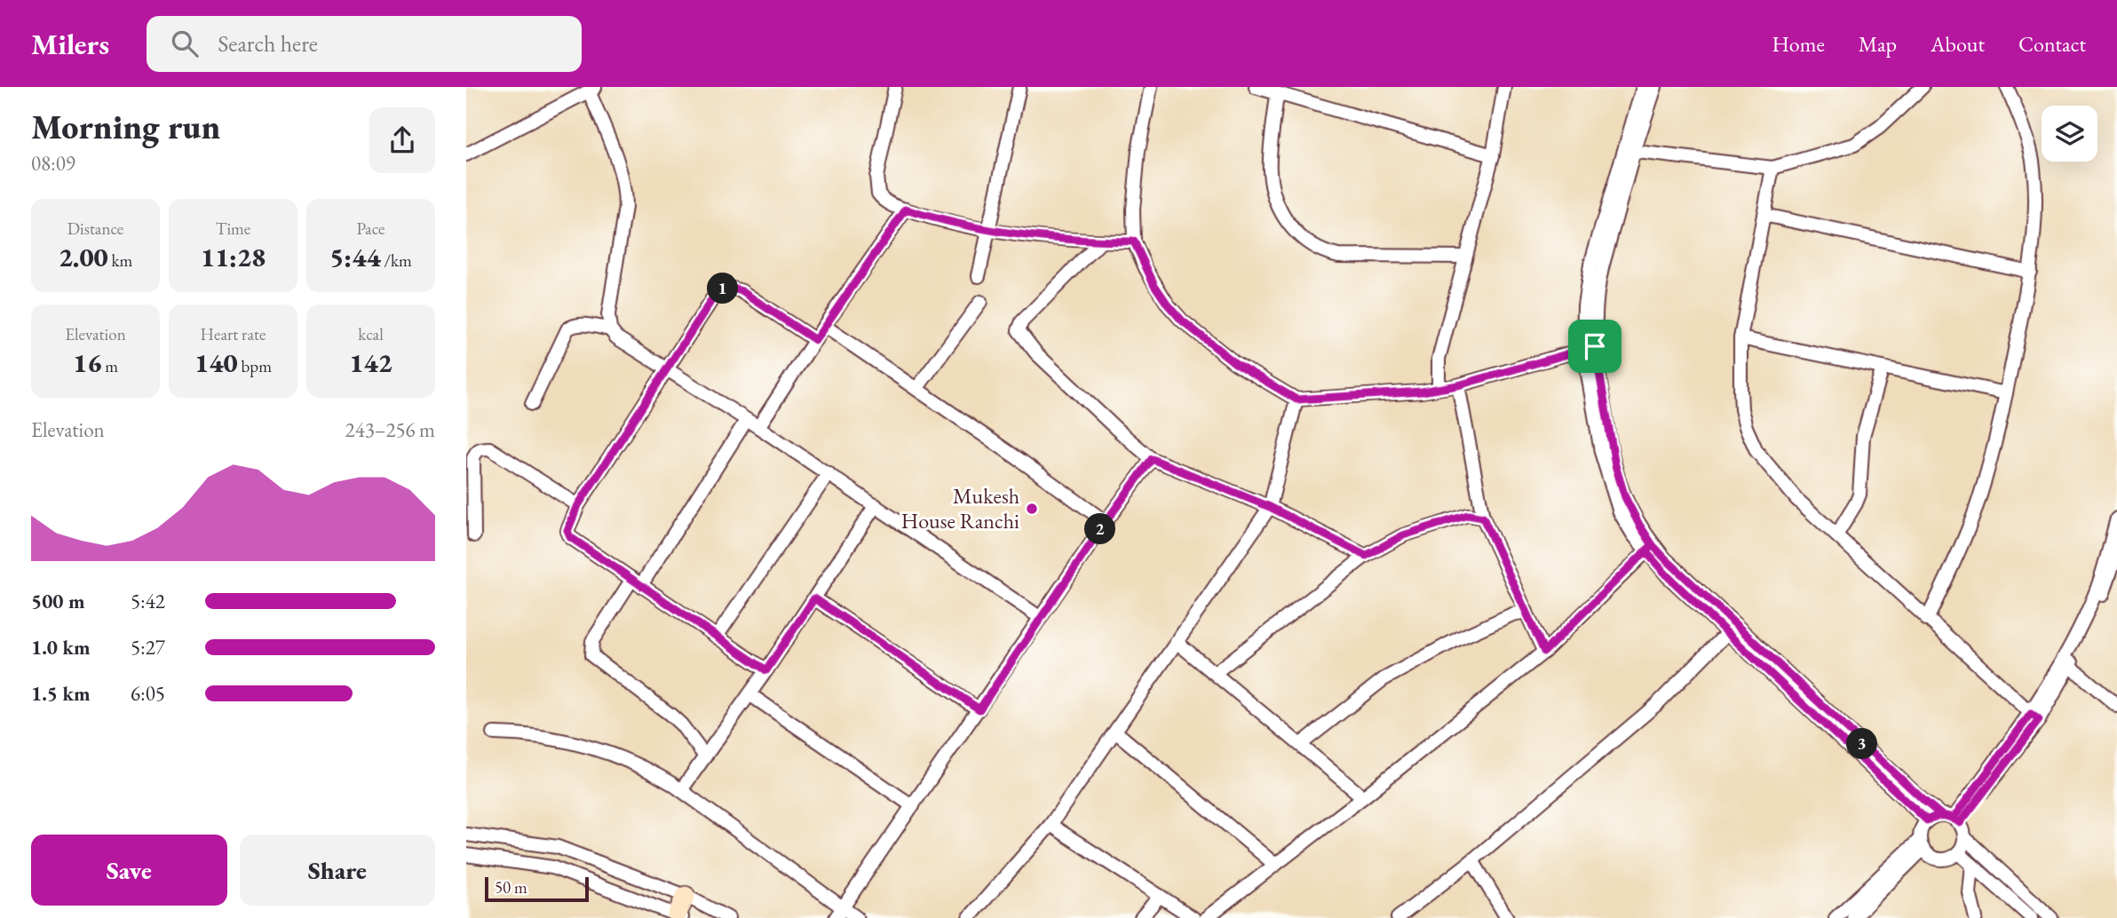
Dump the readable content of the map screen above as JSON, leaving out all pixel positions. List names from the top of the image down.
{
  "places": ["Mukesh House Ranchi"],
  "scale_bar": "50 m",
  "page": {
    "header": "Milers",
    "search": "Search here",
    "nav": [
      "Home",
      "Map",
      "About",
      "Contact"
    ],
    "heading": ["Morning run", "08:09"],
    "stats": [
      ["Distance", "2.00 km"],
      ["Time", "11:28"],
      ["Pace", "5:44 /km"],
      ["Elevation", "16 m"],
      ["Heart rate", "140 bpm"],
      ["kcal", "142"]
    ],
    "pins": ["1", "2", "3"],
    "chart": ["Elevation", "243–256 m"],
    "list": [
      {
        "name": "500 m",
        "note": "5:42"
      },
      {
        "name": "1.0 km",
        "note": "5:27"
      },
      {
        "name": "1.5 km",
        "note": "6:05"
      }
    ],
    "buttons": ["Save", "Share"],
    "scale": "50 m"
  }
}
